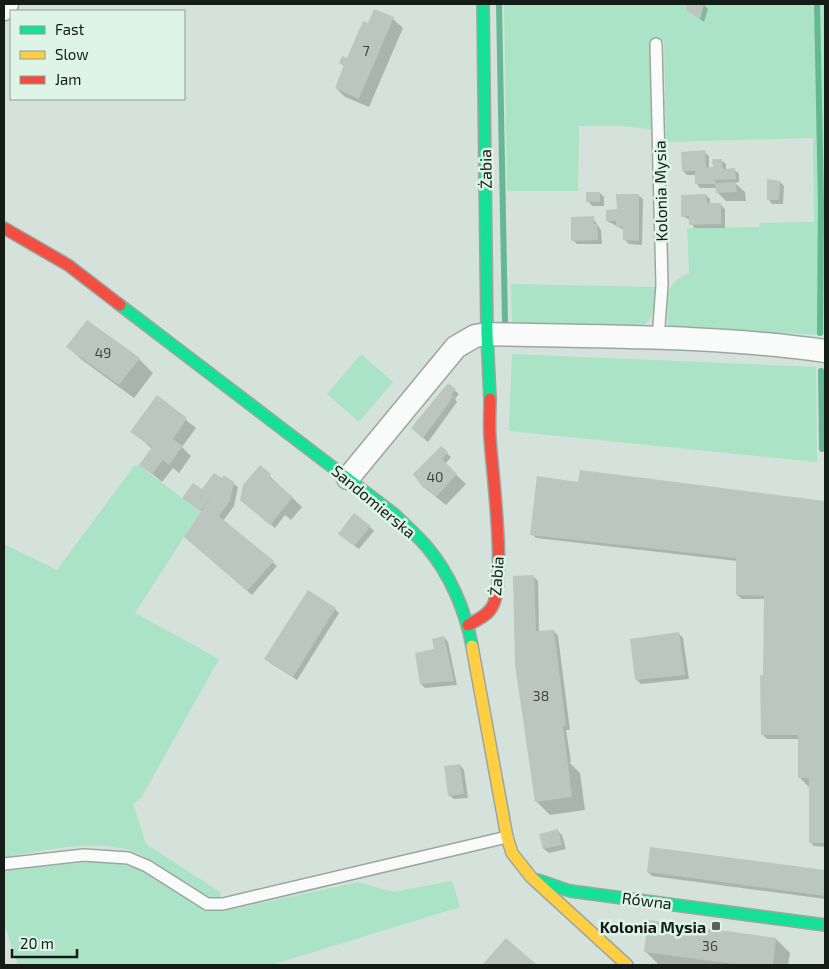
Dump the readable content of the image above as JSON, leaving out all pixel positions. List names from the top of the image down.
{
  "streets": {
    "street": ["Żabia", "Sandomierska", "Równa"],
    "lane": ["Kolonia Mysia"]
  },
  "crossings": [
    ["Żabia", "Sandomierska"],
    ["Sandomierska", "Równa"]
  ],
  "places": {
    "transit": ["Kolonia Mysia"]
  },
  "house_numbers": [
    "7",
    "49",
    "40",
    "38",
    "36"
  ],
  "legend": ["Fast", "Slow", "Jam"],
  "scale_bar": "20 m"
}
